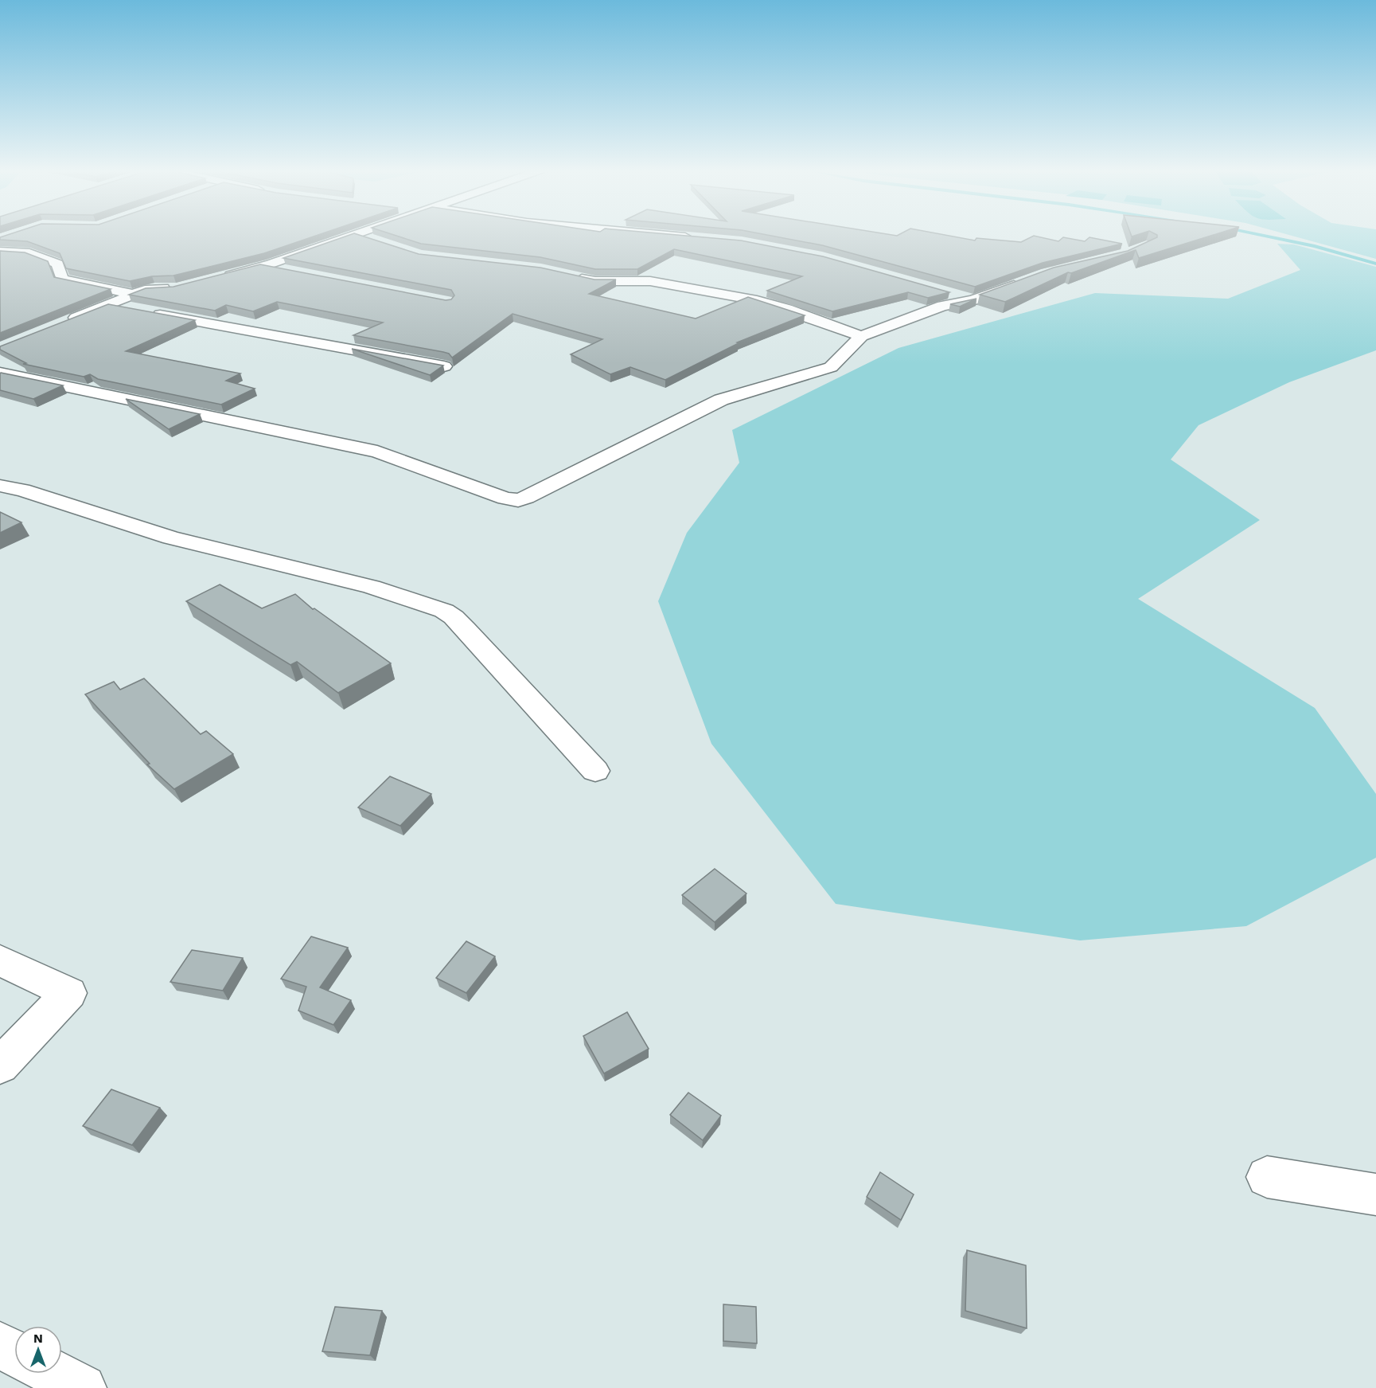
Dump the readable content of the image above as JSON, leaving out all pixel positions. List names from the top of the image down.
{
  "north": "top"
}
